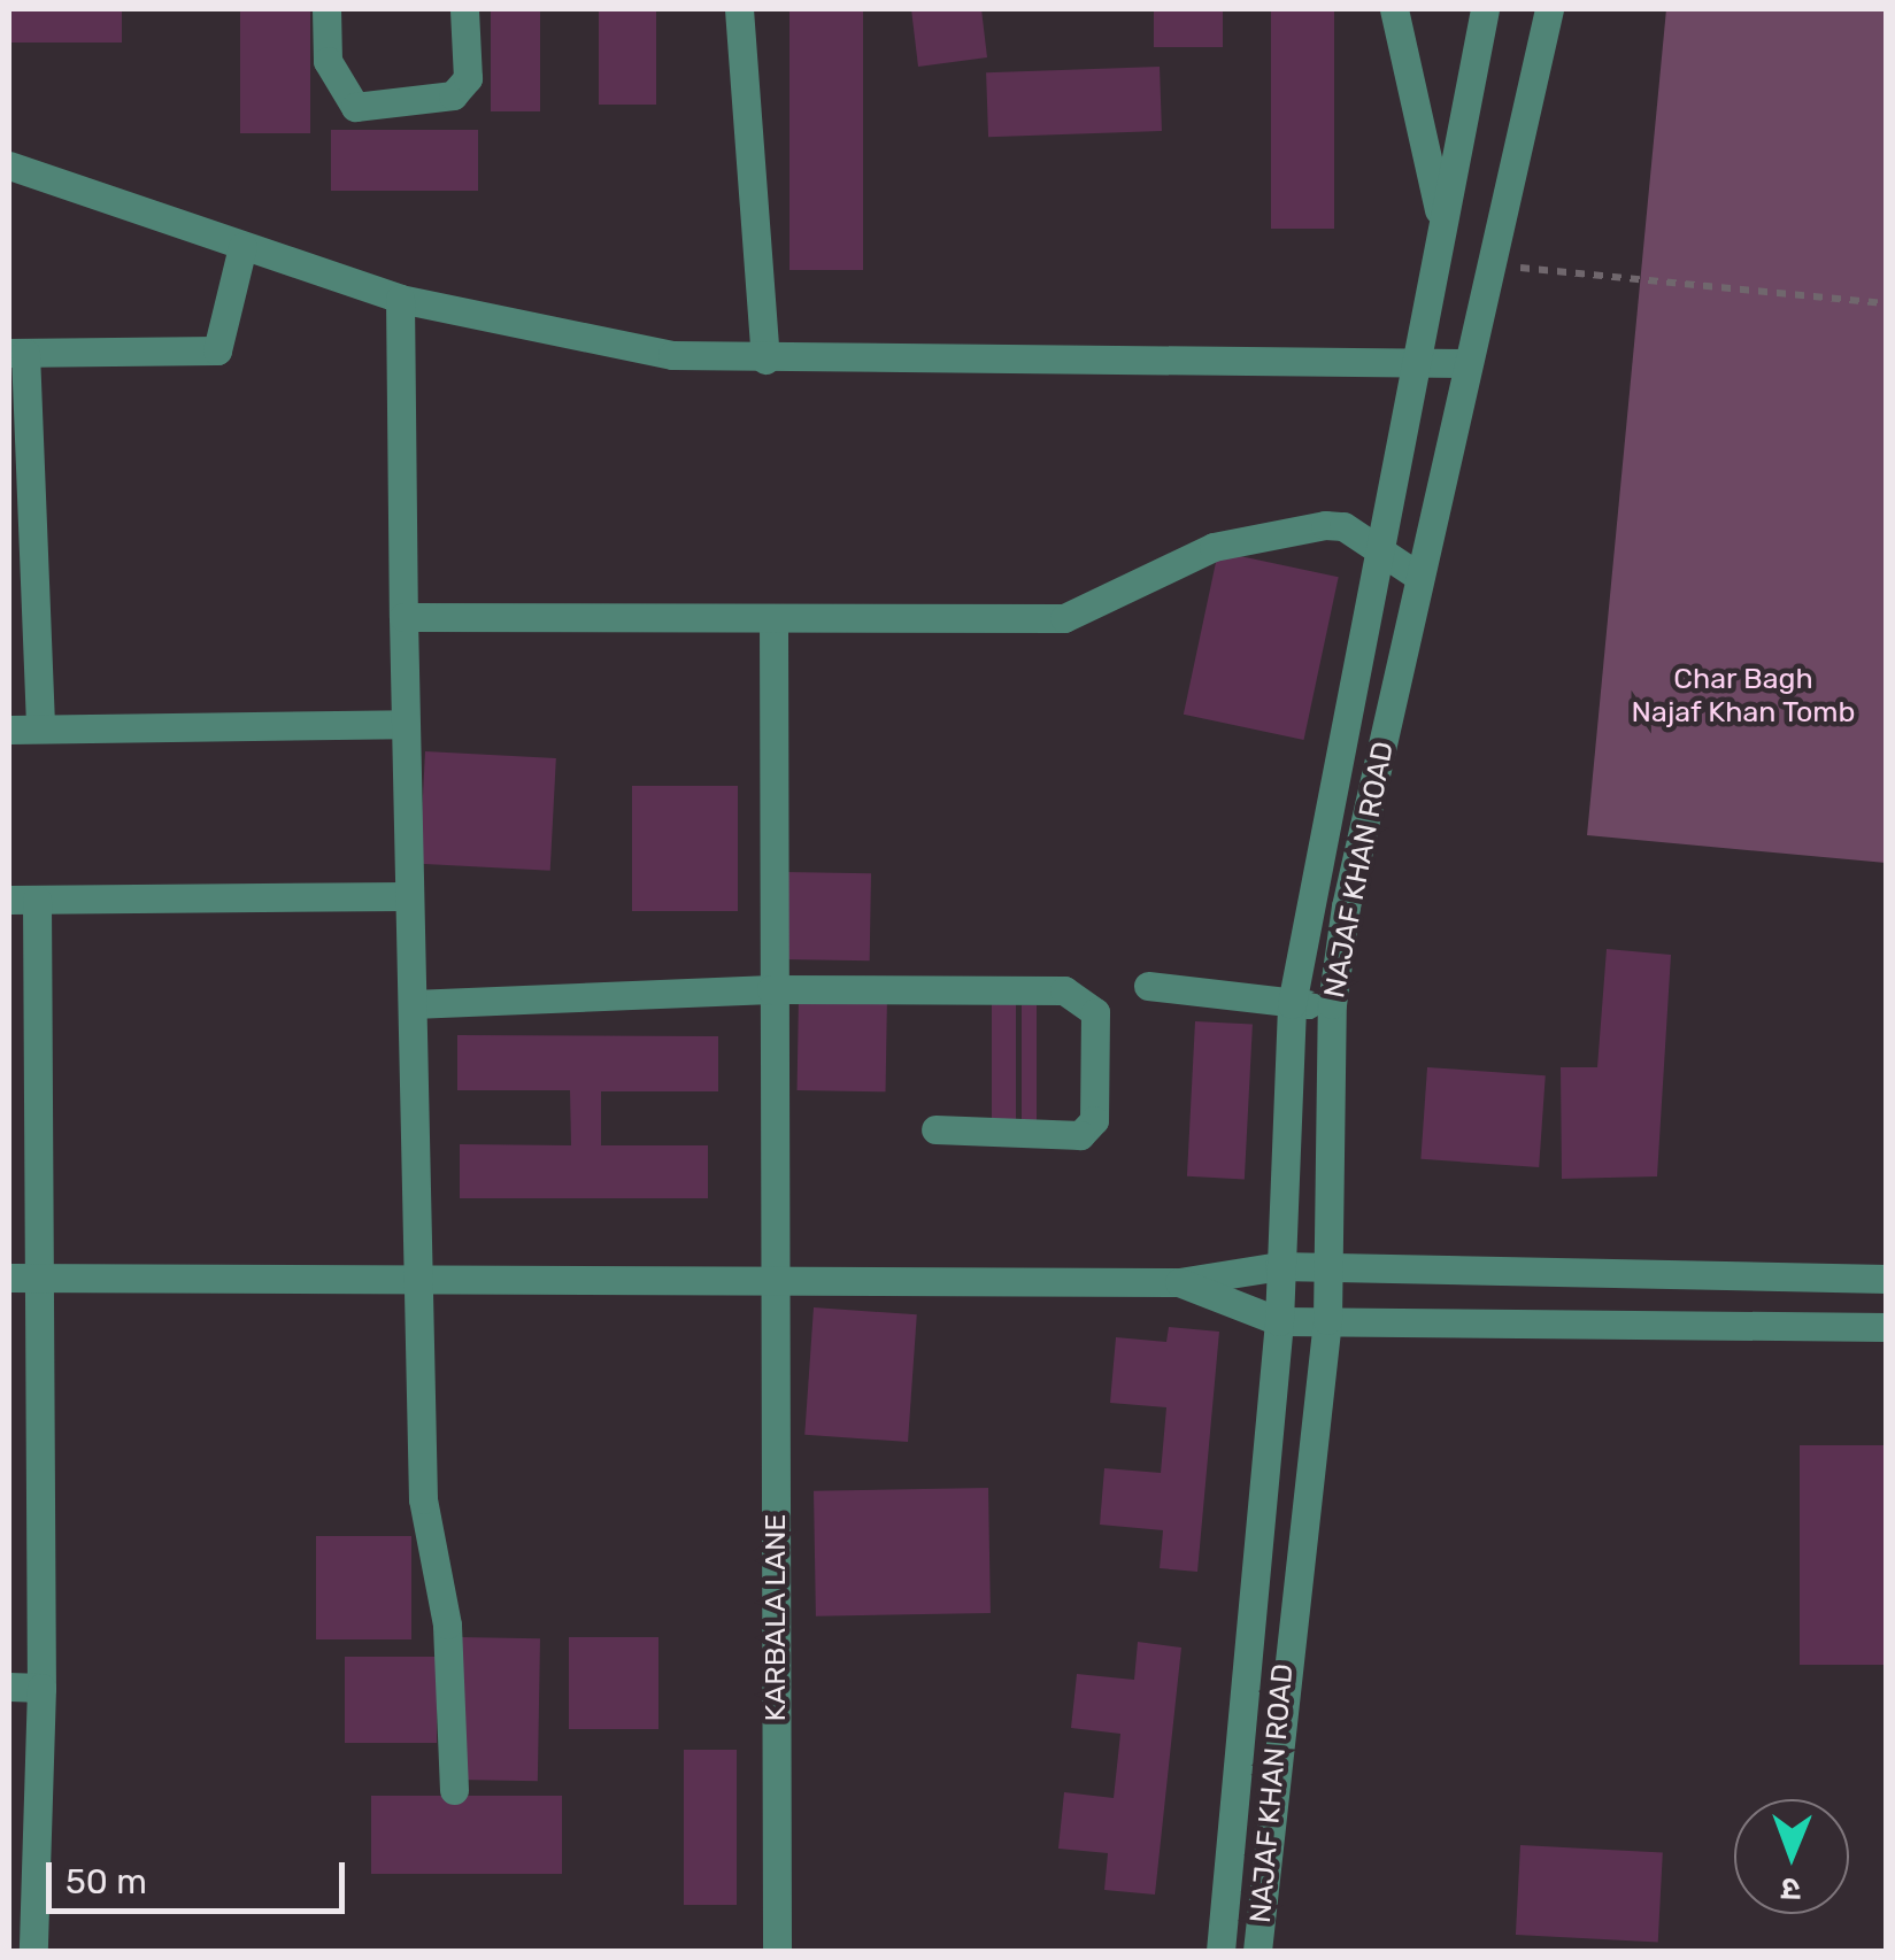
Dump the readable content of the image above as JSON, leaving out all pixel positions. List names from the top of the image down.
{
  "streets": {
    "street": ["NAJAF KHAN ROAD", "KARBALA LANE"]
  },
  "parks": ["Char Bagh Najaf Khan Tomb"],
  "scale_bar": "50 m",
  "north": "bottom"
}
